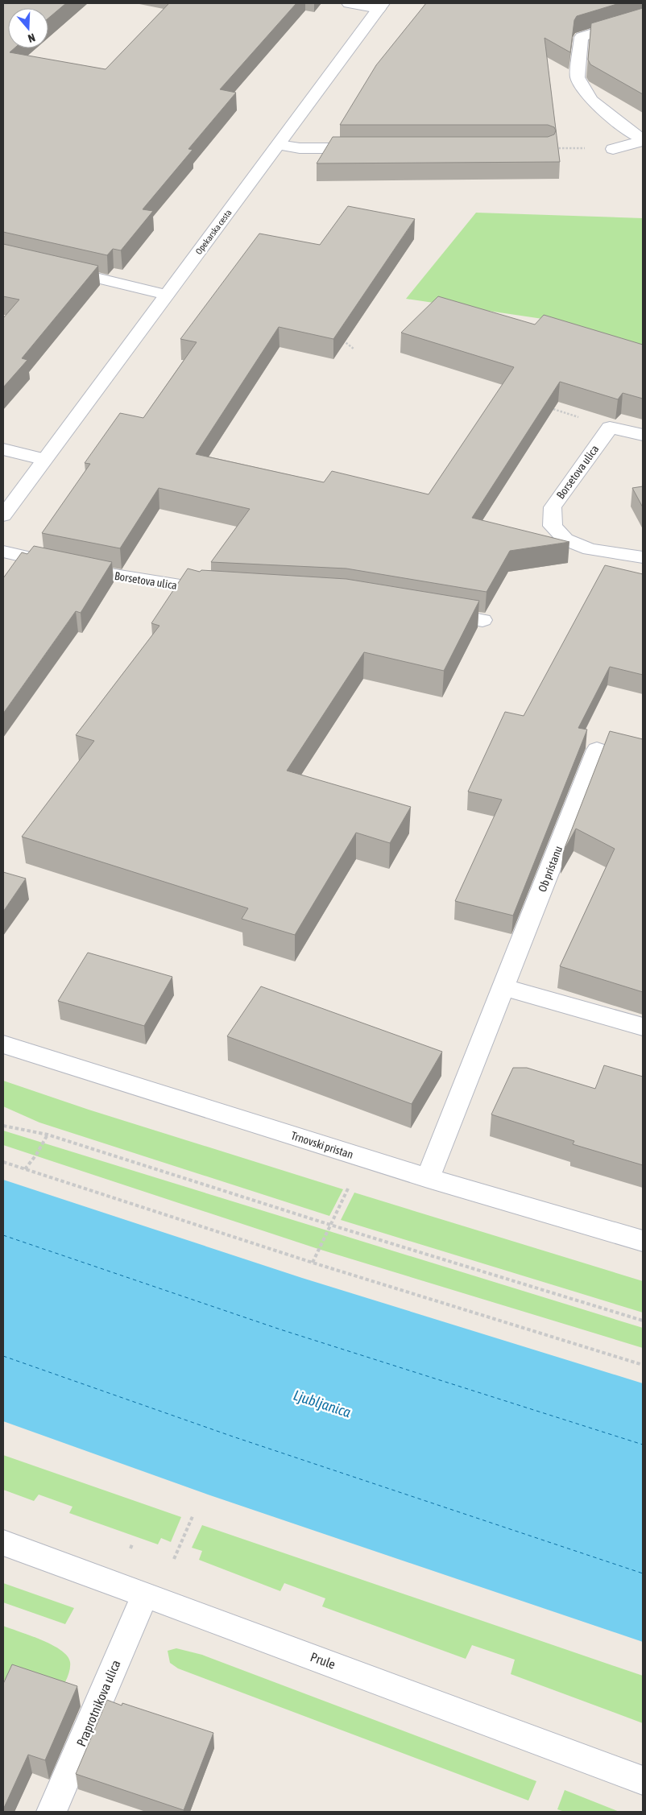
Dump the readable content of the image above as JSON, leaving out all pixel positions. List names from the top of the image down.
{
  "streets": {
    "street": [
      "Opekarska cesta",
      "Borsetova ulica",
      "Ob pristanu",
      "Trnovski pristan",
      "Prule",
      "Praprotnikova ulica"
    ]
  },
  "crossings": [
    ["Ob pristanu", "Trnovski pristan"],
    ["Prule", "Praprotnikova ulica"]
  ],
  "water": ["Ljubljanica"],
  "north": "bottom"
}
